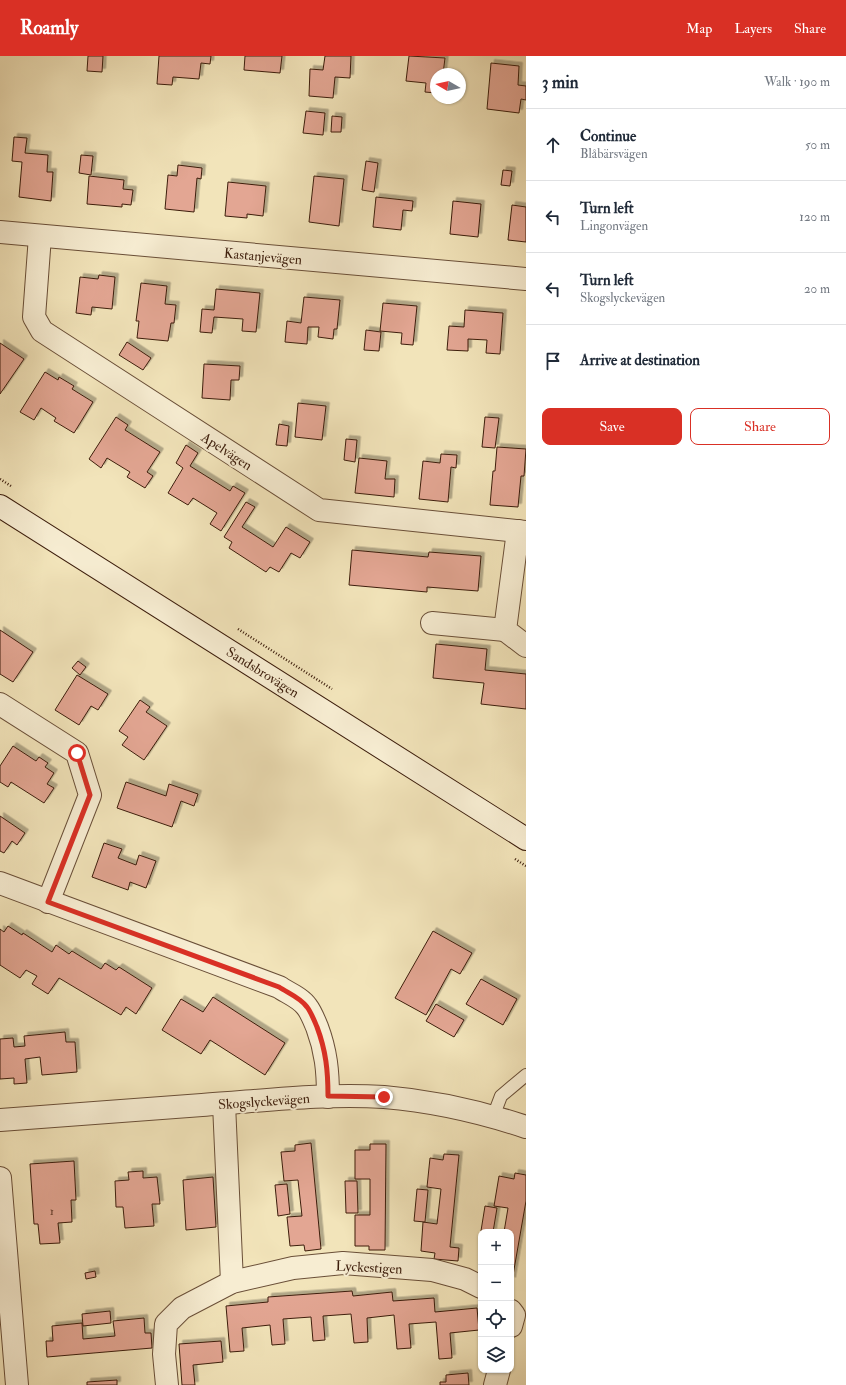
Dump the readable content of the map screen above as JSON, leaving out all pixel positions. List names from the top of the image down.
{
  "streets": {
    "street": [
      "Kastanjevägen",
      "Apelvägen",
      "Sandsbrovägen",
      "Skogslyckevägen",
      "Lyckestigen"
    ]
  },
  "crossings": [
    ["Kastanjevägen", "Apelvägen"]
  ],
  "house_numbers": ["1"],
  "north": "left",
  "page": {
    "header": "Roamly",
    "nav": ["Map", "Layers", "Share"],
    "heading": ["3 min", "Walk · 190 m"],
    "list": [
      ["Continue", "Blåbärsvägen", "50 m"],
      ["Turn left", "Lingonvägen", "120 m"],
      ["Turn left", "Skogslyckevägen", "20 m"],
      "Arrive at destination"
    ],
    "buttons": ["Save", "Share"],
    "map_buttons": ["+", "−"]
  }
}
